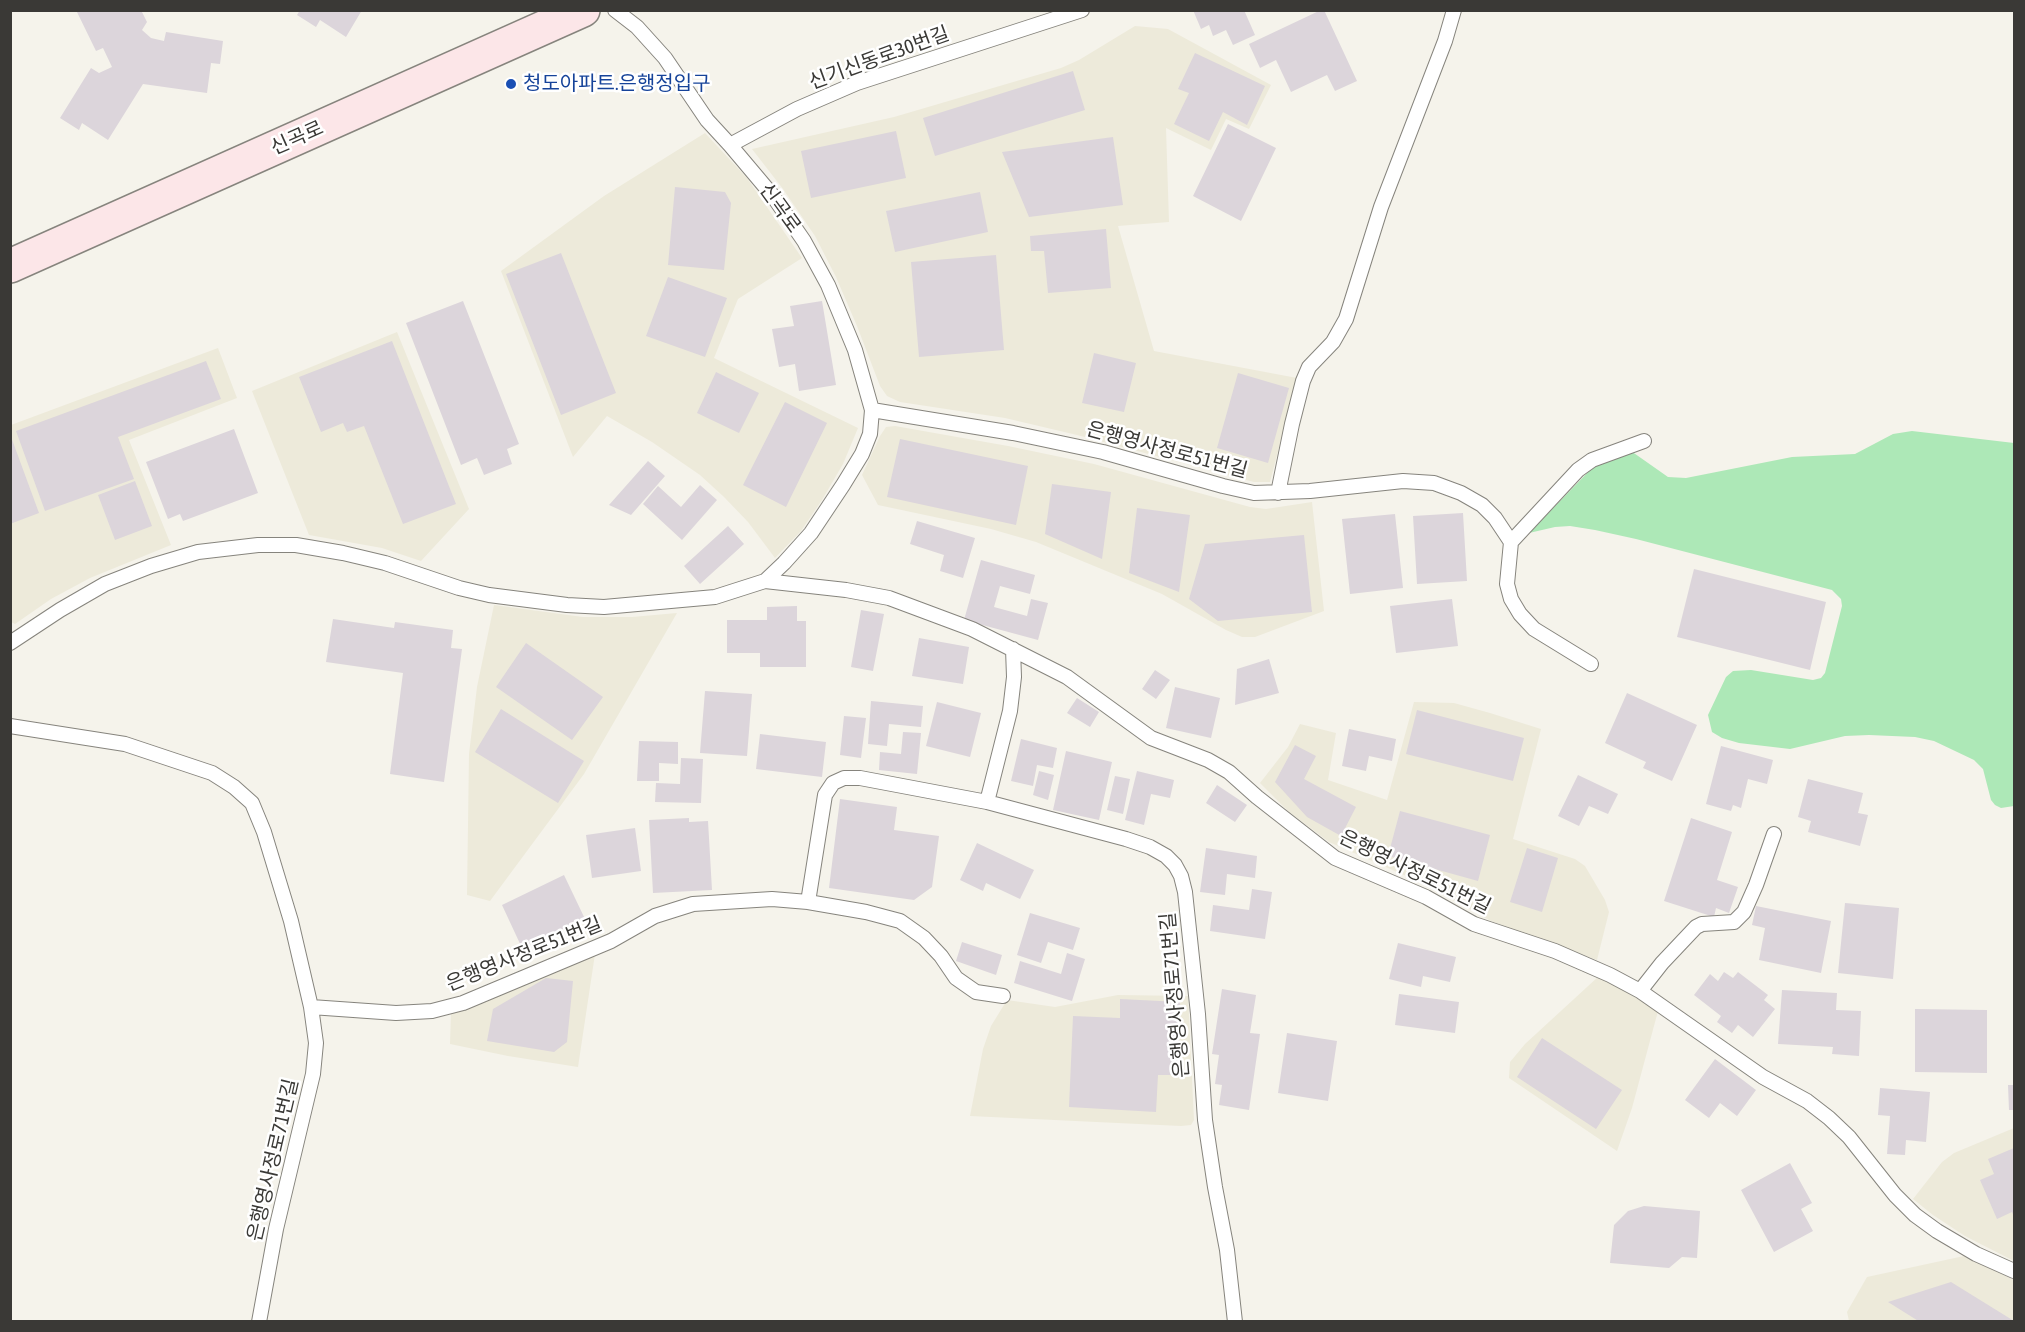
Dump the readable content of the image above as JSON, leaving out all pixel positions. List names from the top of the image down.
{
  "streets": {
    "street": ["신곡로"],
    "lane": ["신기신동로30번길", "은행영사정로51번길", "은행영사정로71번길"]
  },
  "crossings": [
    ["신기신동로30번길", "신곡로"],
    ["신곡로", "은행영사정로51번길"],
    ["은행영사정로51번길", "은행영사정로71번길"]
  ],
  "places": ["청도아파트.은행정입구"]
}
